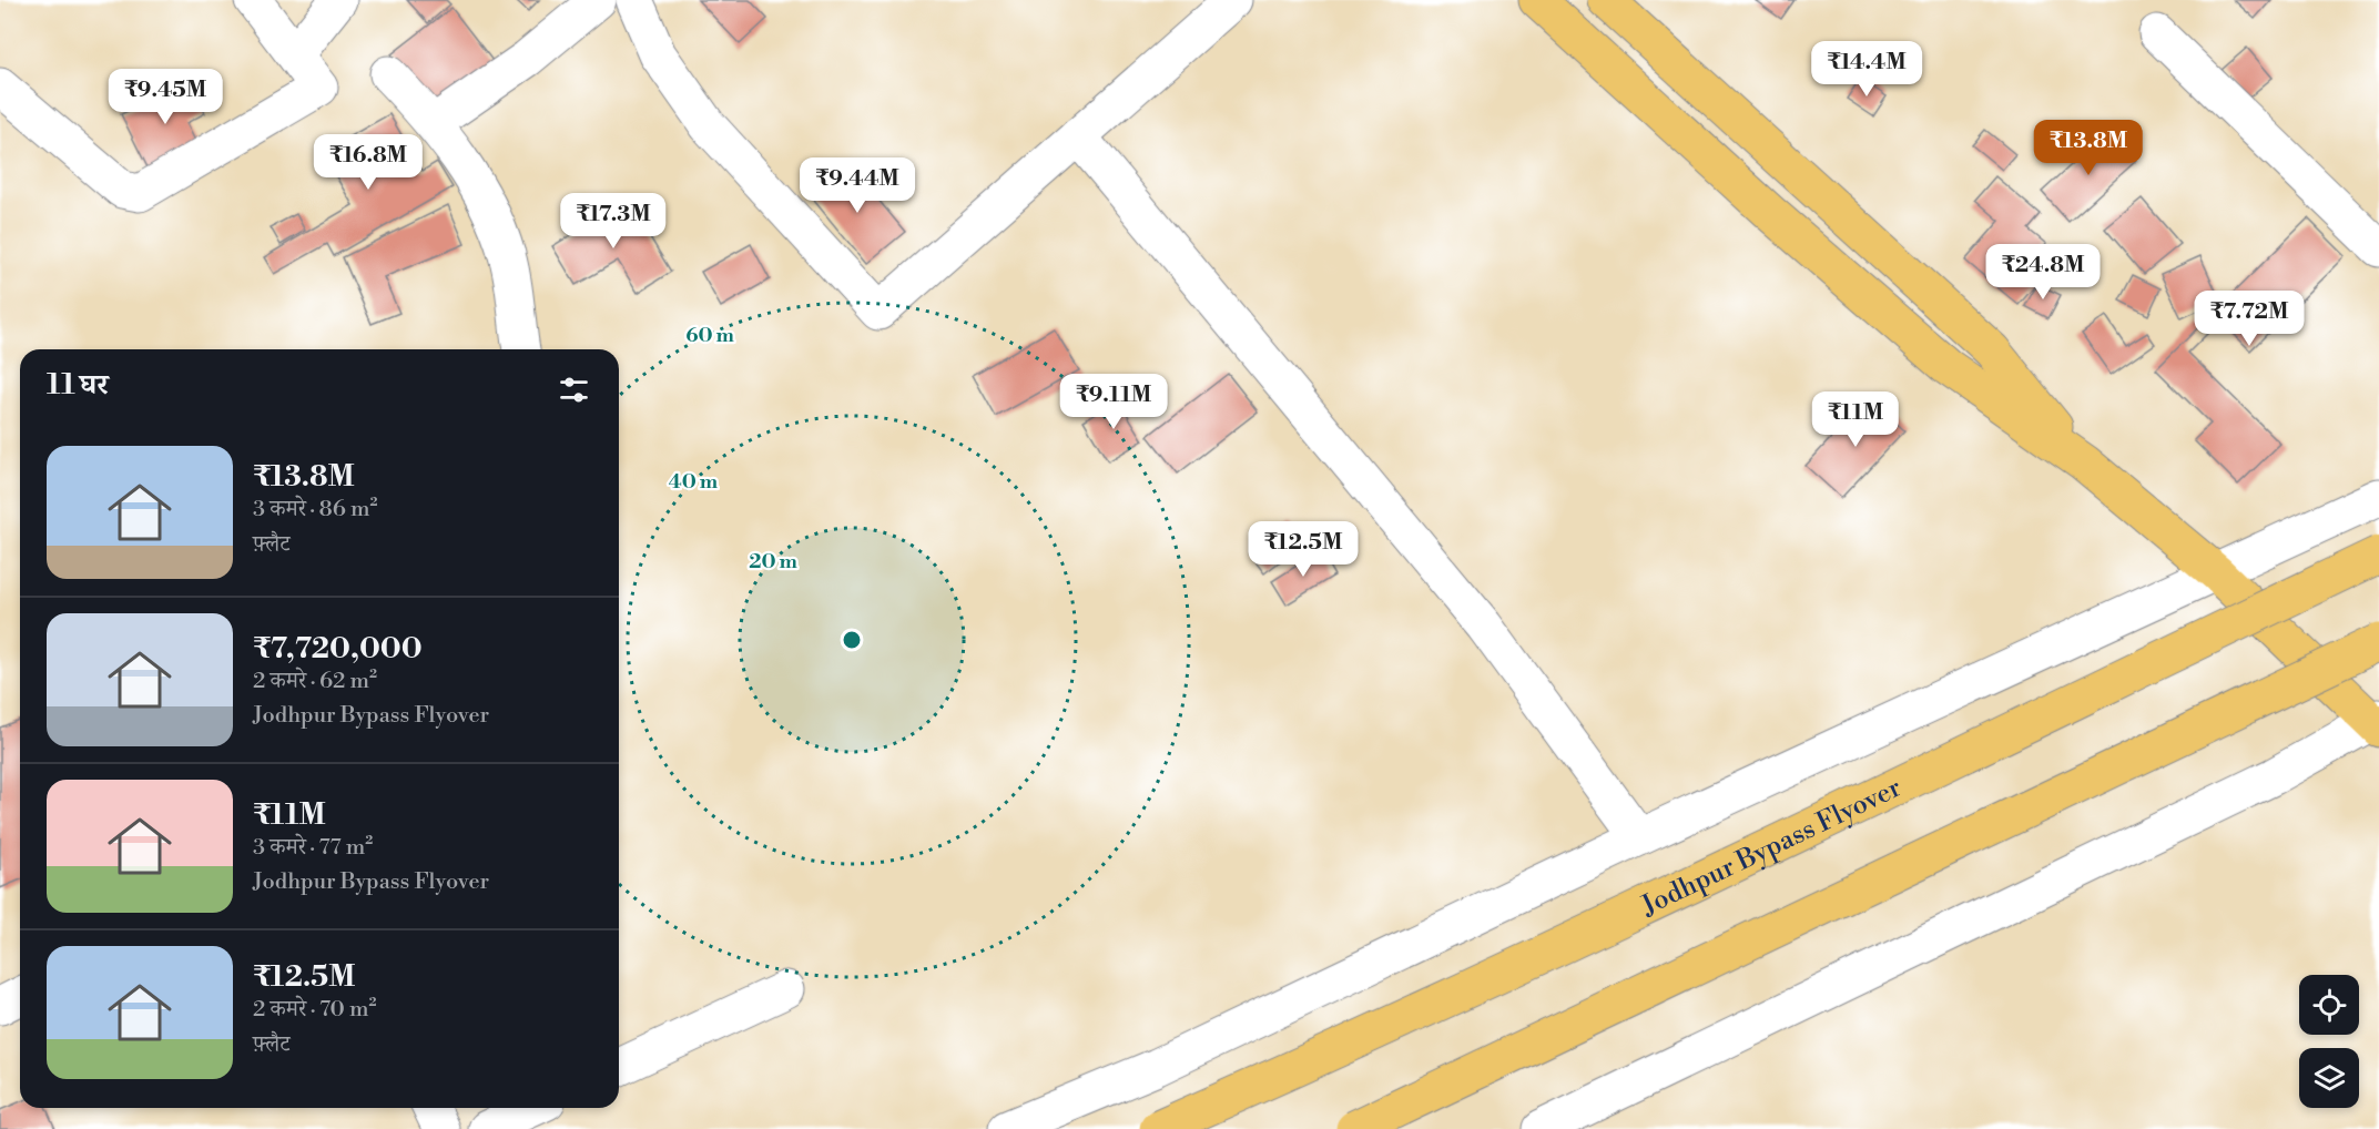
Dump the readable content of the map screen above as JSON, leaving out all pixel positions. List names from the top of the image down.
{
  "streets": {
    "main road": ["Jodhpur Bypass Flyover"]
  },
  "page": {
    "price": [
      "₹14.4M",
      "₹9.45M",
      "₹13.8M",
      "₹16.8M",
      "₹9.44M",
      "₹17.3M",
      "₹24.8M",
      "₹7.72M",
      "₹9.11M",
      "₹11M",
      "₹12.5M"
    ],
    "heading": "11 घर",
    "list": [
      {
        "name": "₹13.8M",
        "note": "3 कमरे · 86 m² · फ़्लैट"
      },
      {
        "name": "₹7,720,000",
        "note": "2 कमरे · 62 m² · Jodhpur Bypass Flyover"
      },
      {
        "name": "₹11M",
        "note": "3 कमरे · 77 m² · Jodhpur Bypass Flyover"
      },
      {
        "name": "₹12.5M",
        "note": "2 कमरे · 70 m² · फ़्लैट"
      }
    ]
  },
  "rings": ["60 m", "40 m", "20 m"]
}
